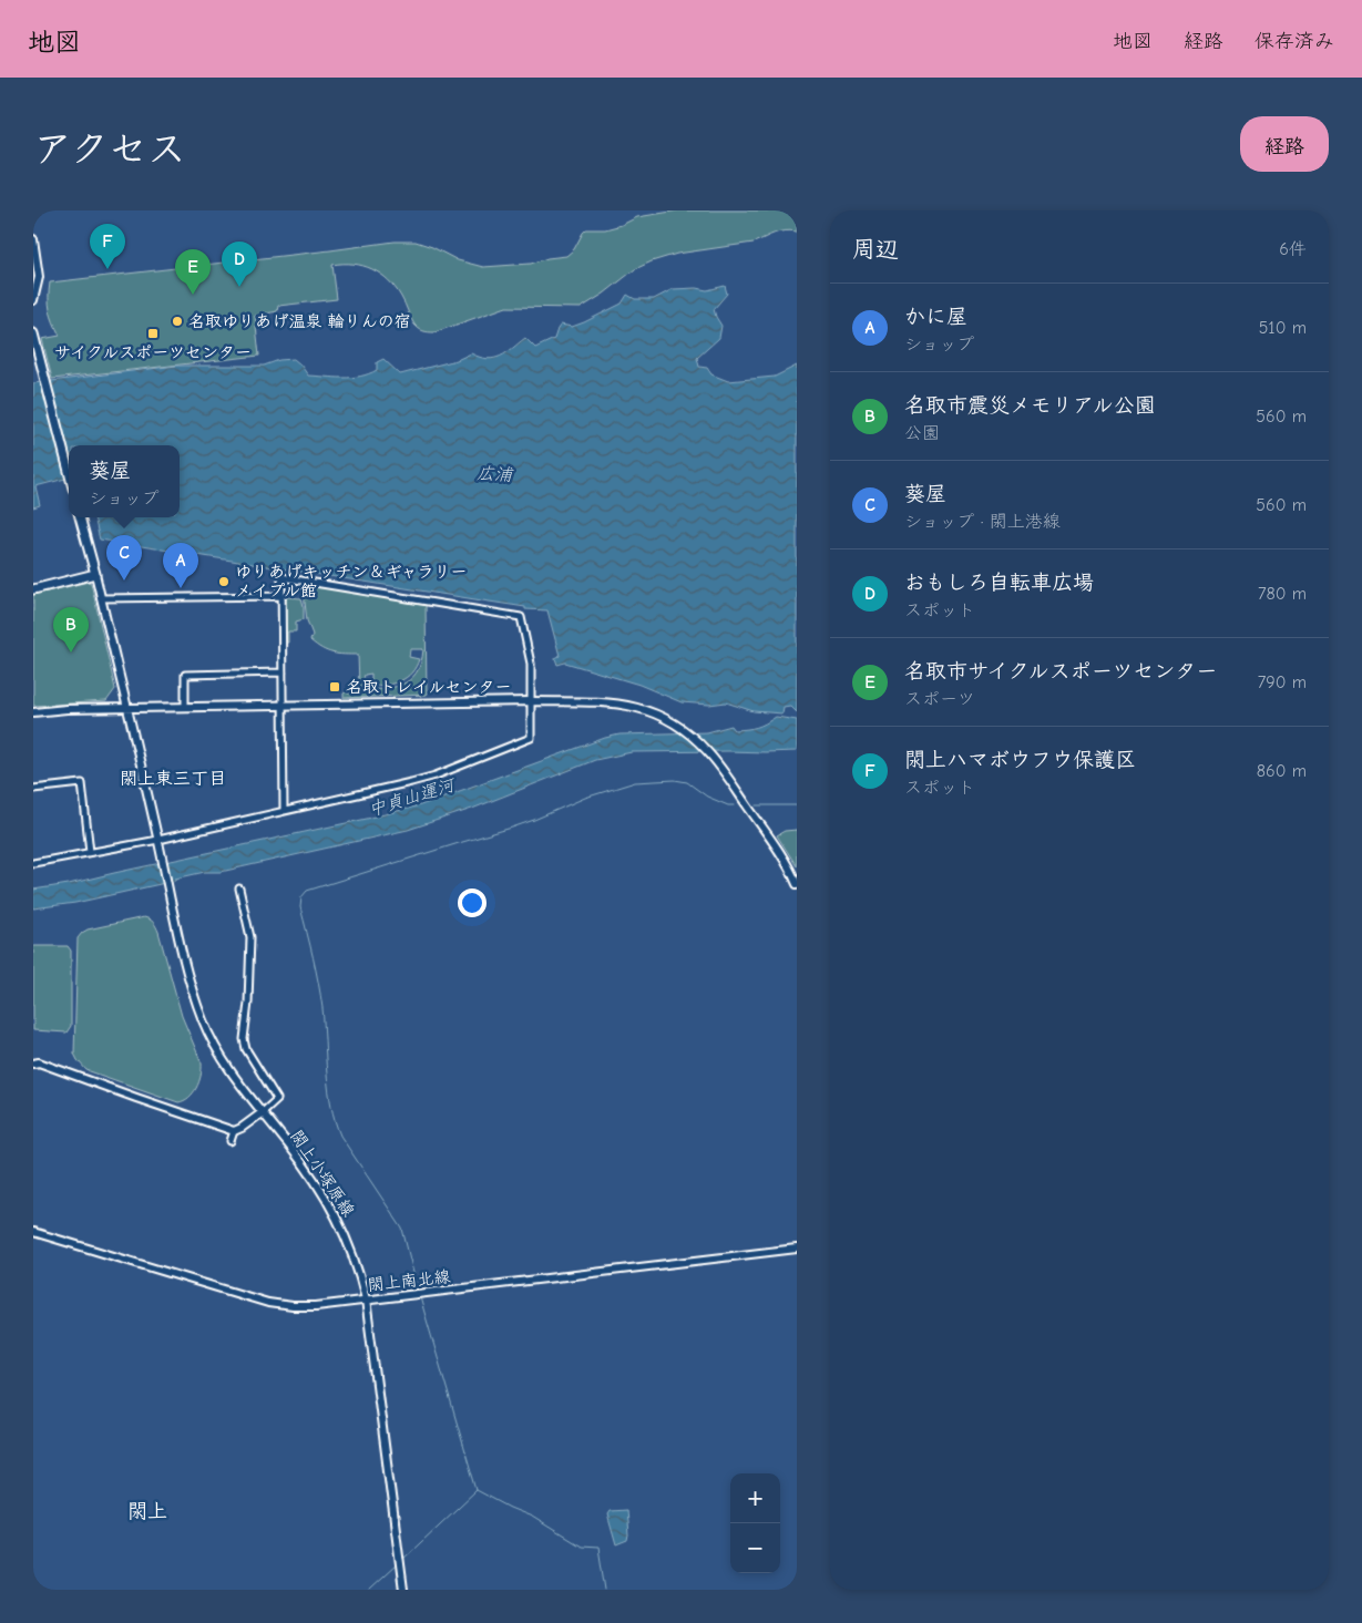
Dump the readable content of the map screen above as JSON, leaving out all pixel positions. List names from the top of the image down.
{
  "streets": {
    "street": ["閖上小塚原線", "閖上南北線"]
  },
  "crossings": [
    ["閖上小塚原線", "閖上南北線"]
  ],
  "districts": ["閖上東三丁目", "閖上"],
  "water": ["広浦", "中貞山運河"],
  "places": {
    "other": ["名取ゆりあげ温泉 輪りんの宿", "ゆりあげキッチン＆ギャラリー メイプル館"],
    "transit": ["サイクルスポーツセンター", "名取トレイルセンター"]
  },
  "page": {
    "header": "地図",
    "nav": ["地図", "経路", "保存済み"],
    "title": "アクセス",
    "buttons": "経路",
    "heading": ["周辺", "6件"],
    "pins": [
      "F",
      "D",
      "E",
      "C",
      "A",
      "B"
    ],
    "list": [
      {
        "mark": "A",
        "name": "かに屋",
        "note": "ショップ",
        "value": "510 m"
      },
      {
        "mark": "B",
        "name": "名取市震災メモリアル公園",
        "note": "公園",
        "value": "560 m"
      },
      {
        "mark": "C",
        "name": "葵屋",
        "note": "ショップ · 閖上港線",
        "value": "560 m"
      },
      {
        "mark": "D",
        "name": "おもしろ自転車広場",
        "note": "スポット",
        "value": "780 m"
      },
      {
        "mark": "E",
        "name": "名取市サイクルスポーツセンター",
        "note": "スポーツ",
        "value": "790 m"
      },
      {
        "mark": "F",
        "name": "閖上ハマボウフウ保護区",
        "note": "スポット",
        "value": "860 m"
      }
    ],
    "popup": ["葵屋", "ショップ"],
    "map_buttons": ["+", "−"]
  }
}
